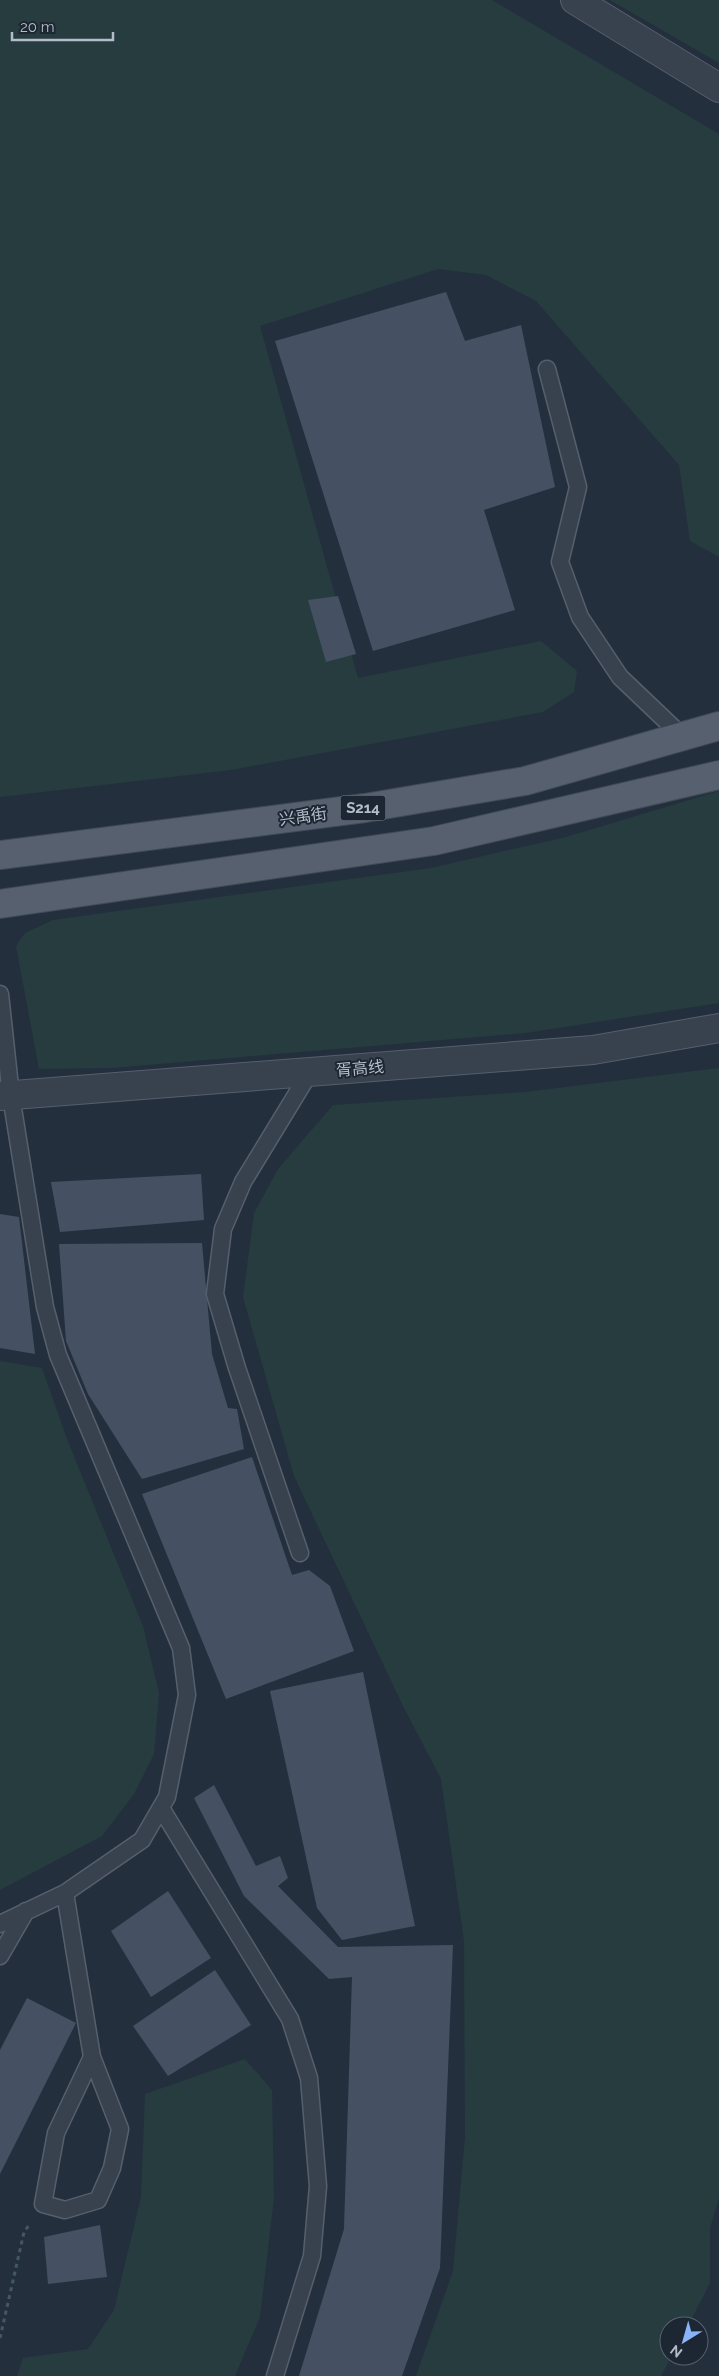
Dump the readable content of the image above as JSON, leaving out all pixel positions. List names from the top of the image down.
{
  "streets": {
    "main road": ["S214", "兴禹街"],
    "street": ["胥高线"]
  },
  "scale_bar": "20 m",
  "north": "bottom left"
}
